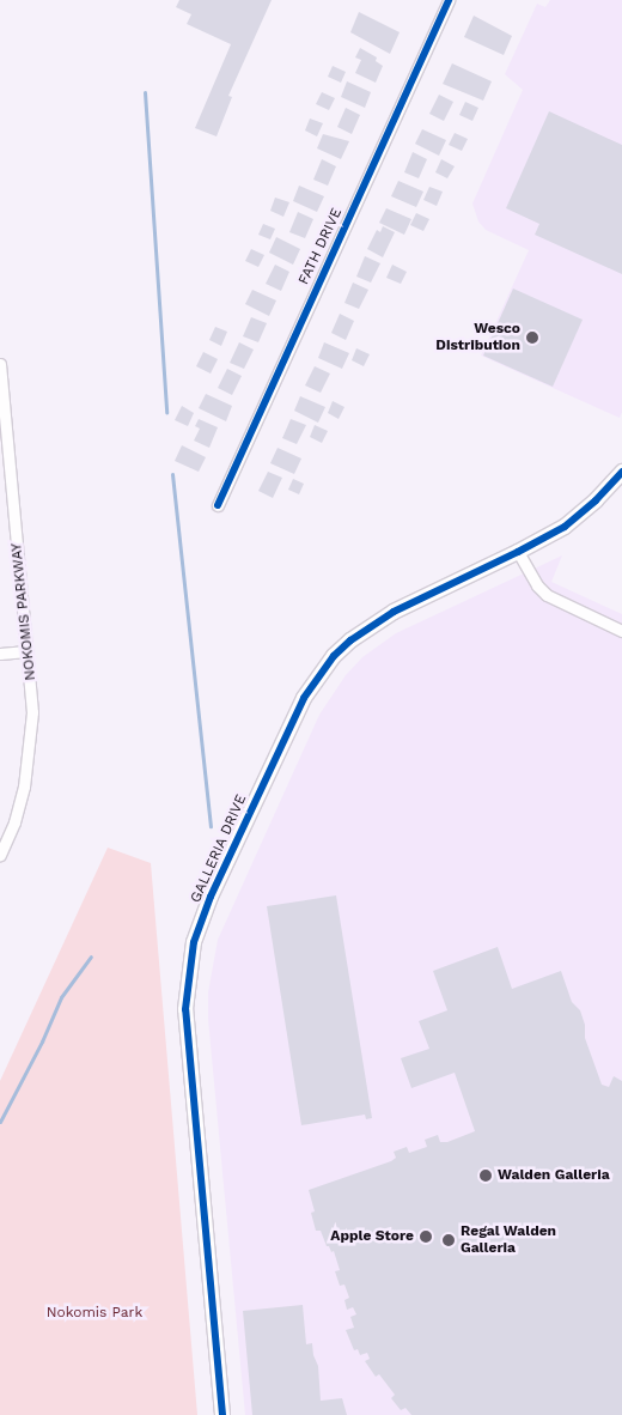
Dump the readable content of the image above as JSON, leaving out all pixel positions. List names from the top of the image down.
{
  "streets": {
    "street": ["FATH DRIVE", "NOKOMIS PARKWAY", "GALLERIA DRIVE"]
  },
  "parks": ["Nokomis Park"],
  "places": [
    "Wesco Distribution",
    "Walden Galleria",
    "Apple Store",
    "Regal Walden Galleria"
  ]
}
